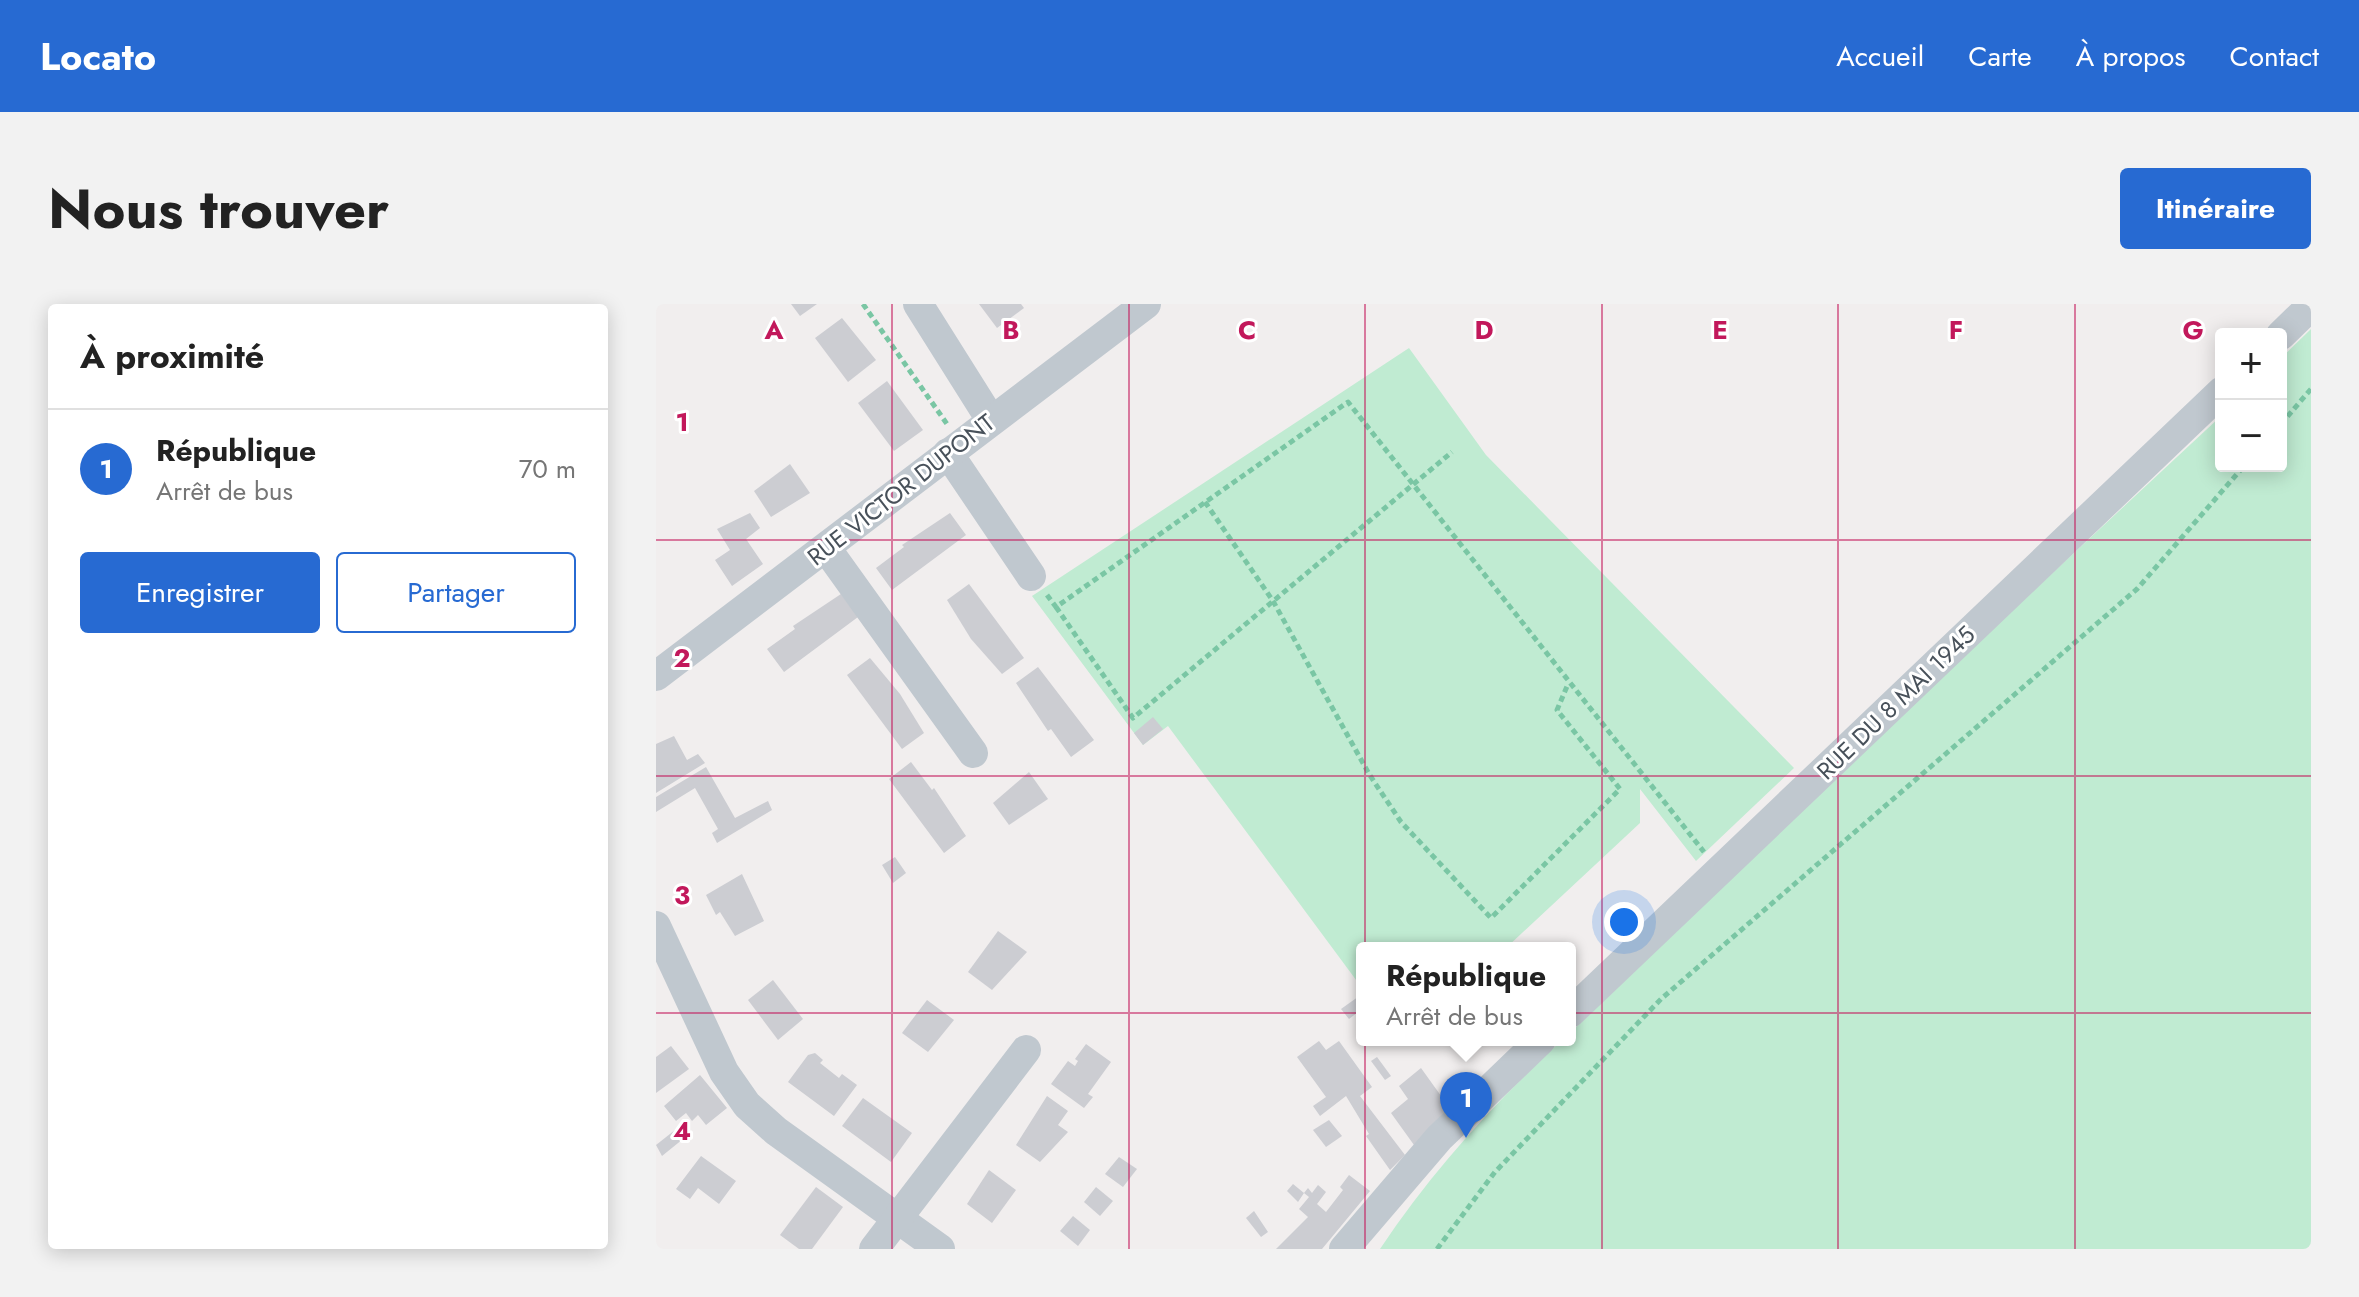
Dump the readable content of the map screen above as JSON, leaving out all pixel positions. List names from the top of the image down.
{
  "streets": {
    "street": ["RUE VICTOR DUPONT", "RUE DU 8 MAI 1945"]
  },
  "page": {
    "header": "Locato",
    "nav": [
      "Accueil",
      "Carte",
      "À propos",
      "Contact"
    ],
    "title": "Nous trouver",
    "buttons": [
      "Itinéraire",
      ["Enregistrer", "Partager"]
    ],
    "heading": "À proximité",
    "map_buttons": ["+", "−"],
    "list": [
      {
        "mark": "1",
        "name": "République",
        "note": "Arrêt de bus",
        "value": "70 m"
      }
    ],
    "popup": ["République", "Arrêt de bus"],
    "pins": "1"
  },
  "grid": {
    "columns": [
      "A",
      "B",
      "C",
      "D",
      "E",
      "F",
      "G"
    ],
    "rows": [
      "1",
      "2",
      "3",
      "4"
    ]
  }
}
